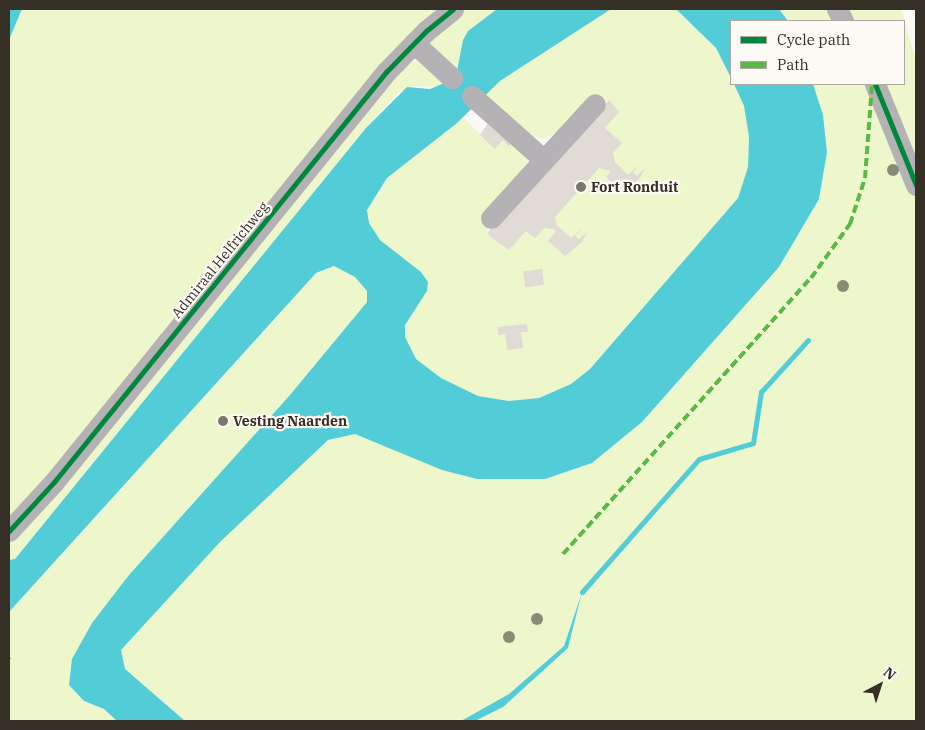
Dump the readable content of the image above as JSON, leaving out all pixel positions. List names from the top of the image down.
{
  "streets": {
    "street": ["Admiraal Helfrichweg"]
  },
  "places": ["Fort Ronduit", "Vesting Naarden"],
  "legend": ["Cycle path", "Path"],
  "north": "top right"
}
